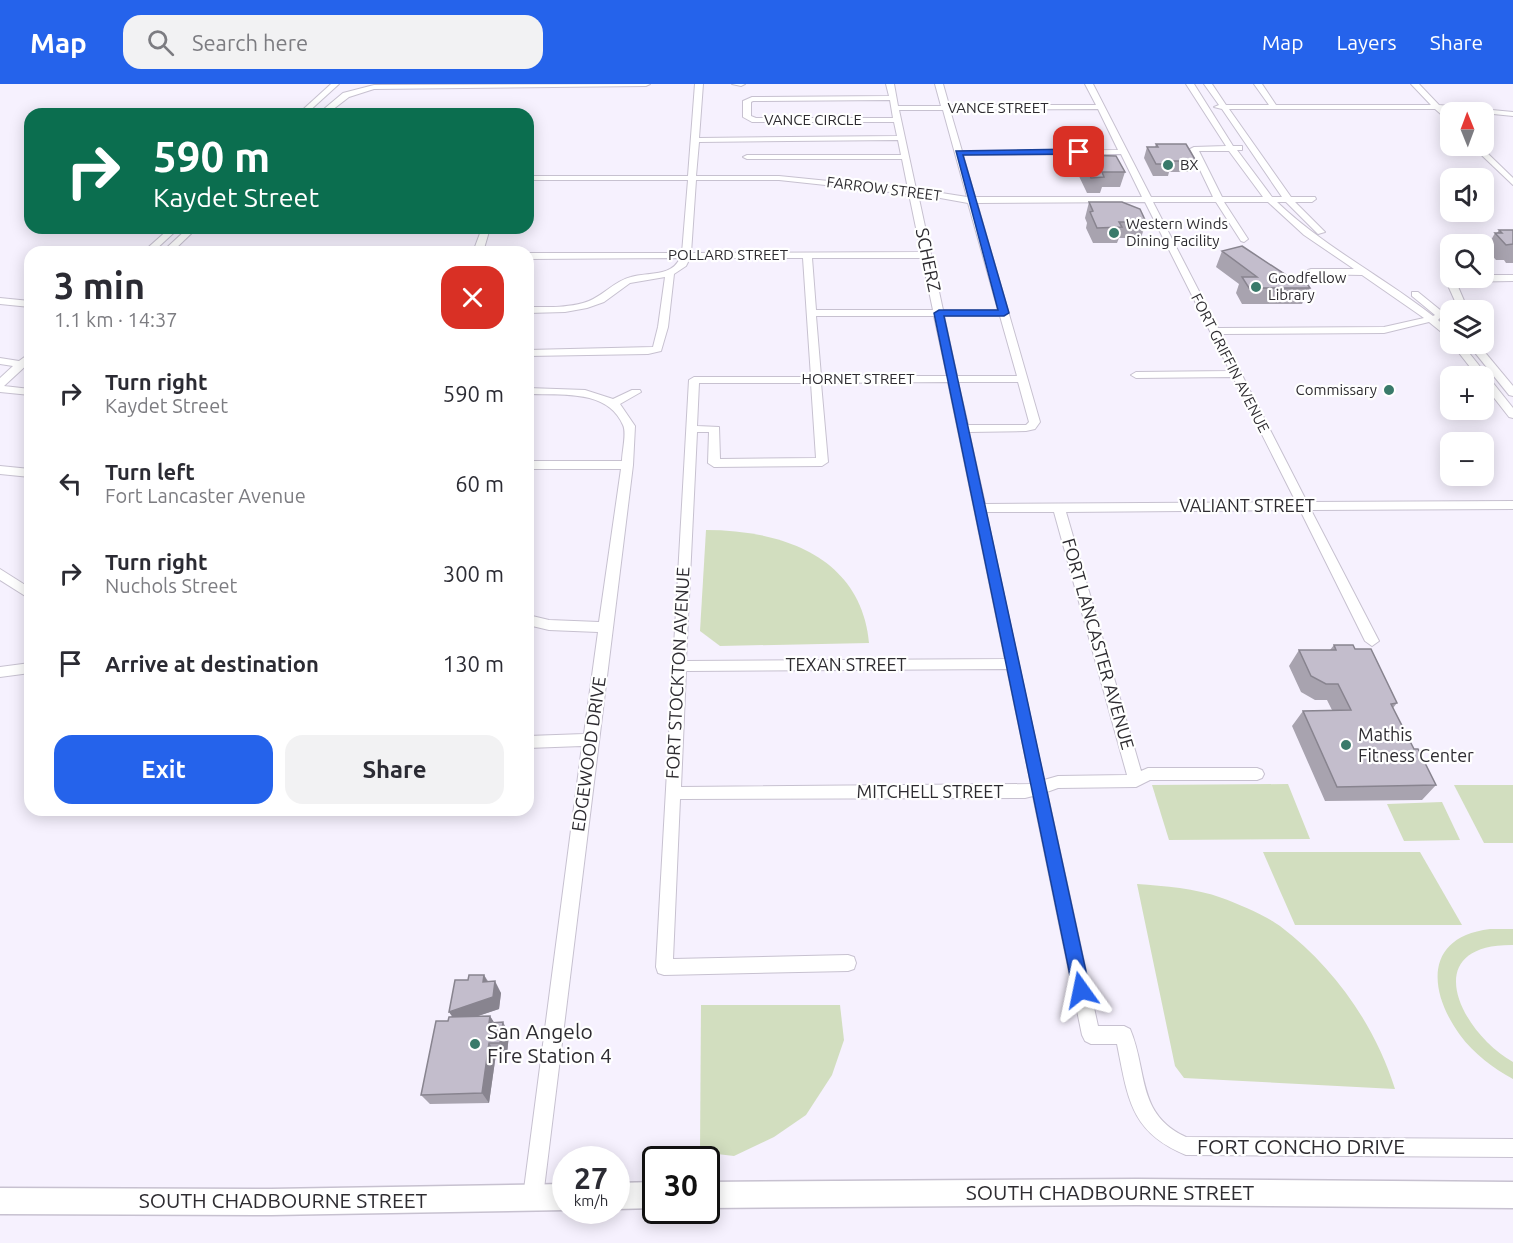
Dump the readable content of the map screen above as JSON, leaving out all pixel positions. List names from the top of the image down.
{
  "streets": {
    "main road": ["SOUTH CHADBOURNE STREET"],
    "street": [
      "VANCE STREET",
      "VANCE CIRCLE",
      "FARROW STREET",
      "POLLARD STREET",
      "SCHERZ",
      "FORT GRIFFIN AVENUE",
      "HORNET STREET",
      "VALIANT STREET",
      "FORT LANCASTER AVENUE",
      "TEXAN STREET",
      "FORT STOCKTON AVENUE",
      "EDGEWOOD DRIVE",
      "MITCHELL STREET",
      "FORT CONCHO DRIVE"
    ]
  },
  "crossings": [
    ["VANCE STREET", "SCHERZ"],
    ["VANCE STREET", "FORT GRIFFIN AVENUE"],
    ["VANCE CIRCLE", "SCHERZ"],
    ["FARROW STREET", "SCHERZ"],
    ["FARROW STREET", "FORT GRIFFIN AVENUE"],
    ["POLLARD STREET", "SCHERZ"],
    ["SCHERZ", "HORNET STREET"],
    ["SCHERZ", "VALIANT STREET"],
    ["SCHERZ", "TEXAN STREET"],
    ["SCHERZ", "MITCHELL STREET"],
    ["SCHERZ", "FORT CONCHO DRIVE"],
    ["FORT GRIFFIN AVENUE", "VALIANT STREET"],
    ["HORNET STREET", "FORT STOCKTON AVENUE"],
    ["VALIANT STREET", "FORT LANCASTER AVENUE"],
    ["FORT LANCASTER AVENUE", "MITCHELL STREET"],
    ["TEXAN STREET", "FORT STOCKTON AVENUE"],
    ["FORT STOCKTON AVENUE", "MITCHELL STREET"],
    ["EDGEWOOD DRIVE", "SOUTH CHADBOURNE STREET"]
  ],
  "places": [
    "BX",
    "Western Winds Dining Facility",
    "Goodfellow Library",
    "Commissary",
    "Mathis Fitness Center",
    "San Angelo Fire Station 4"
  ],
  "north": "top",
  "page": {
    "header": "Map",
    "search": "Search here",
    "nav": ["Map", "Layers", "Share"],
    "map_buttons": ["+", "−"],
    "turn": ["590 m", "Kaydet Street"],
    "heading": ["3 min", "1.1 km · 14:37"],
    "list": [
      {
        "name": "Turn right",
        "note": "Kaydet Street",
        "value": "590 m"
      },
      {
        "name": "Turn left",
        "note": "Fort Lancaster Avenue",
        "value": "60 m"
      },
      {
        "name": "Turn right",
        "note": "Nuchols Street",
        "value": "300 m"
      },
      {
        "name": "Arrive at destination",
        "value": "130 m"
      }
    ],
    "buttons": ["Exit", "Share"],
    "speed": "27 km/h",
    "limit": "30"
  }
}
